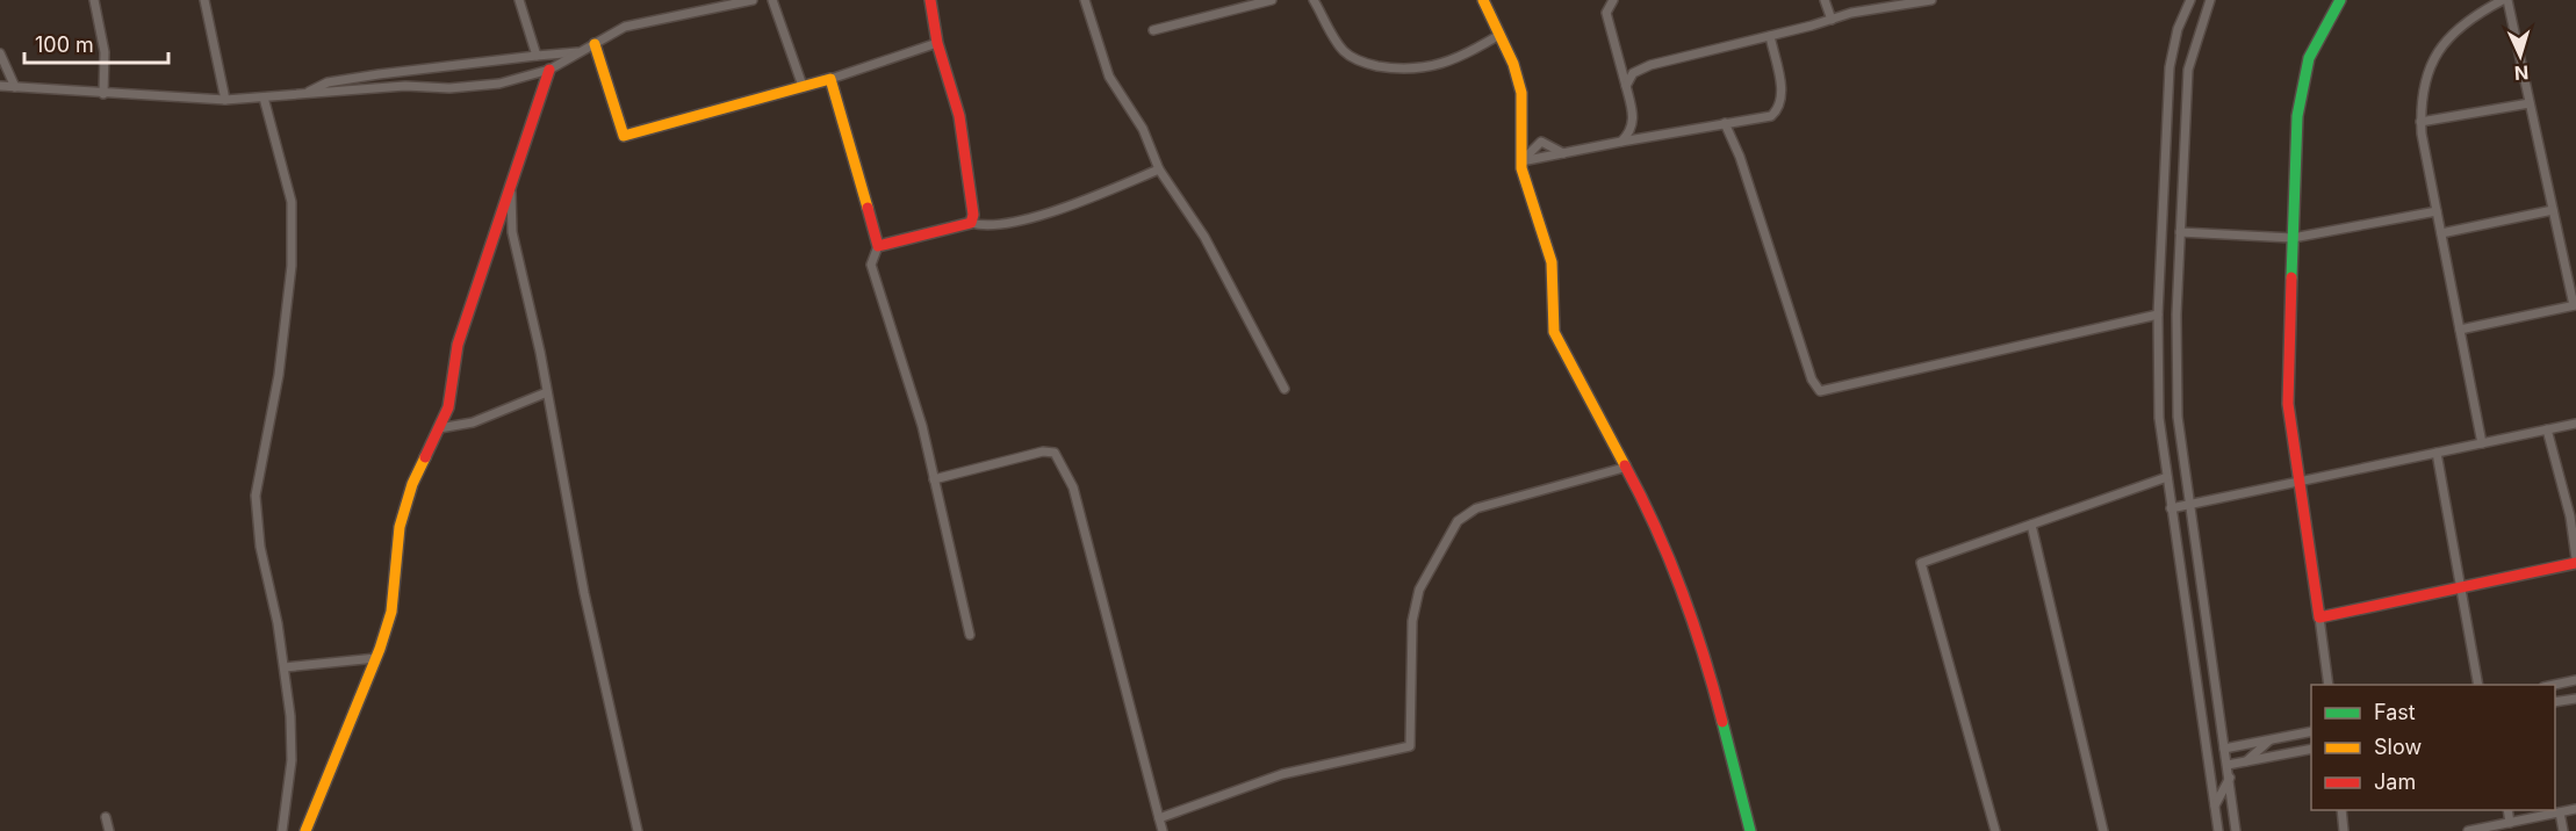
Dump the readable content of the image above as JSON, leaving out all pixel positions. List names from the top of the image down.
{
  "legend": ["Fast", "Slow", "Jam"],
  "scale_bar": "100 m",
  "north": "bottom"
}
